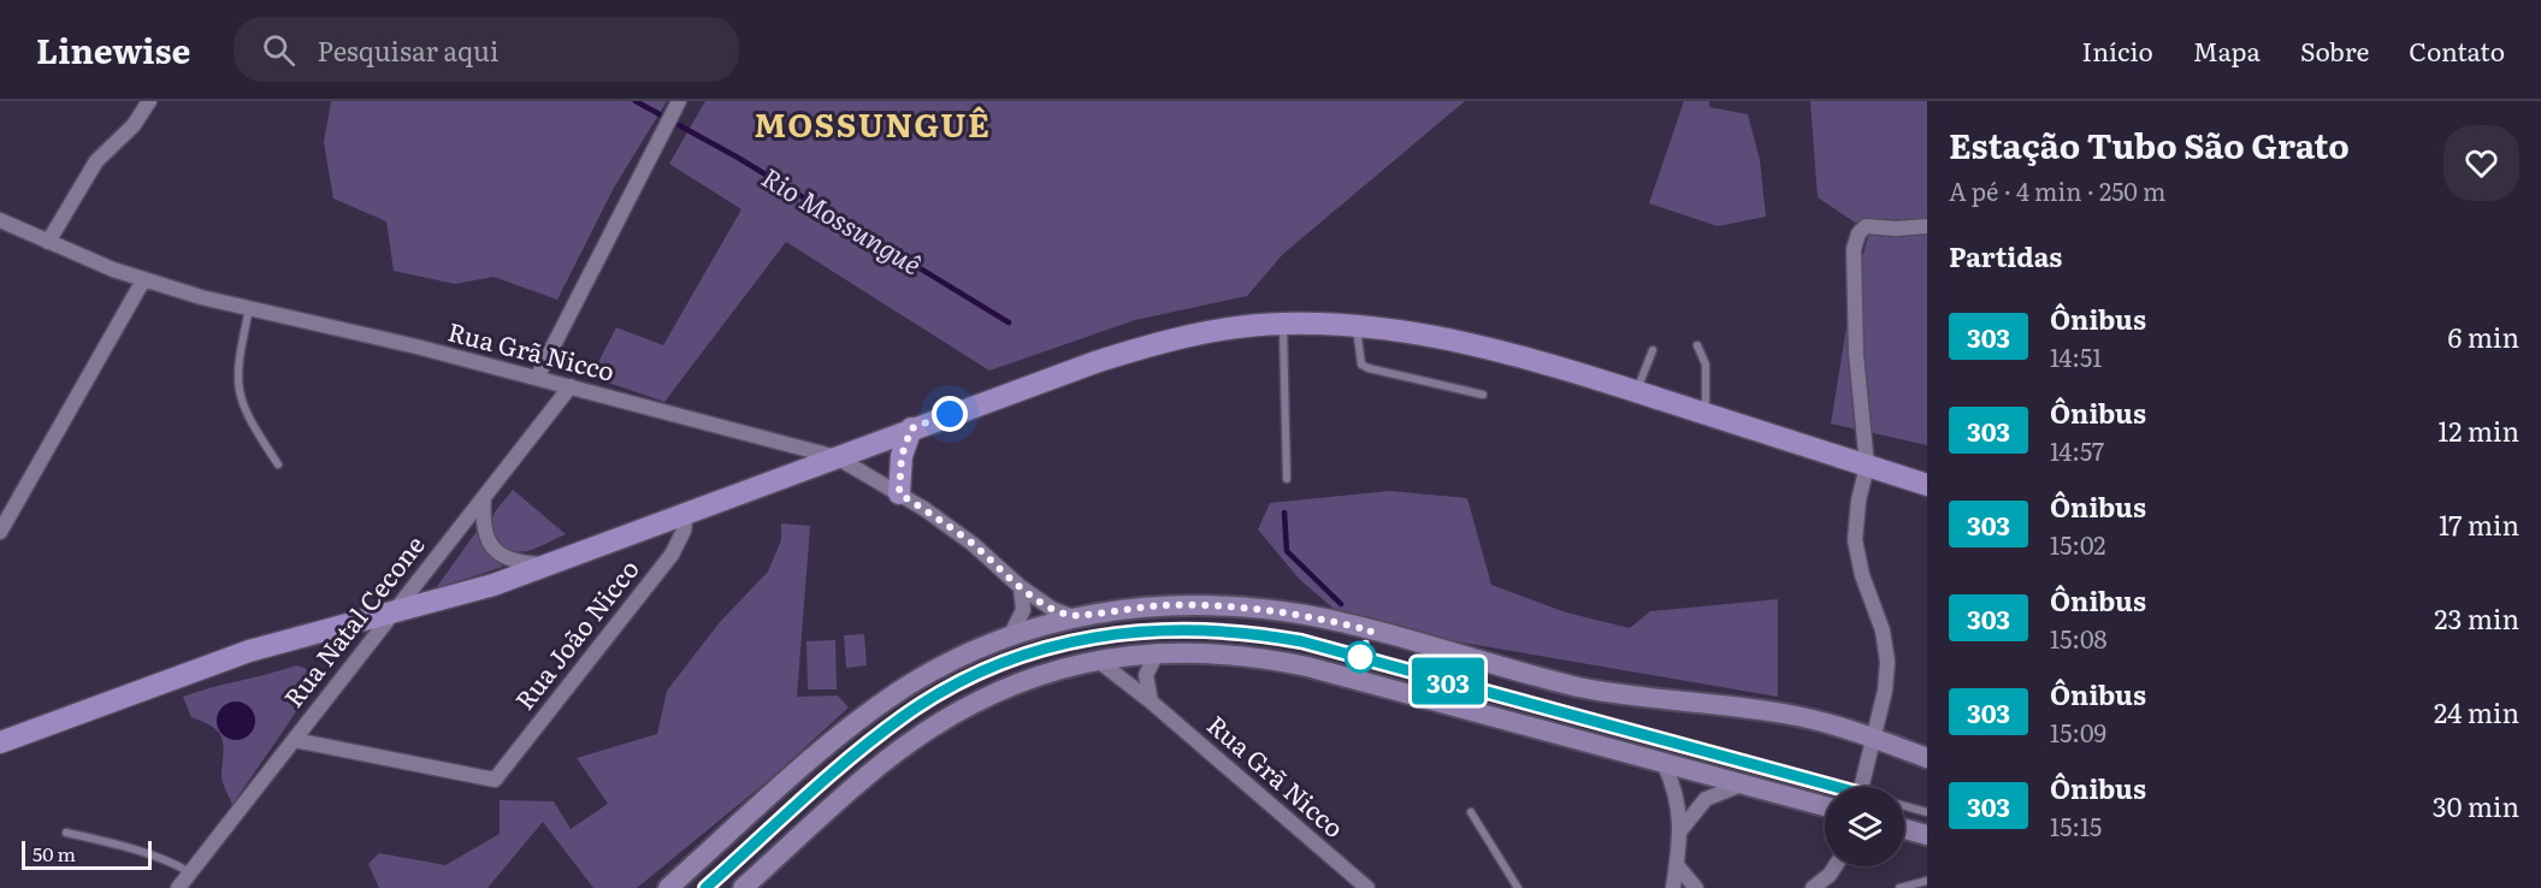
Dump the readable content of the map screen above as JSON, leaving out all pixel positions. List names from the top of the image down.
{
  "streets": {
    "street": ["Rua Grã Nicco", "Rua Natal Cecone", "Rua João Nicco"]
  },
  "crossings": [
    ["Rua Grã Nicco", "Rua Natal Cecone"],
    ["Rua Natal Cecone", "Rua João Nicco"]
  ],
  "districts": ["MOSSUNGUÊ"],
  "water": ["Rio Mossunguê"],
  "lines": ["bus line 303"],
  "scale_bar": "50 m",
  "page": {
    "header": "Linewise",
    "search": "Pesquisar aqui",
    "nav": [
      "Início",
      "Mapa",
      "Sobre",
      "Contato"
    ],
    "on_map": "303",
    "heading": [
      ["Estação Tubo São Grato", "A pé · 4 min · 250 m"],
      "Partidas"
    ],
    "list": [
      {
        "mark": "303",
        "name": "Ônibus",
        "note": "14:51",
        "value": "6 min"
      },
      {
        "mark": "303",
        "name": "Ônibus",
        "note": "14:57",
        "value": "12 min"
      },
      {
        "mark": "303",
        "name": "Ônibus",
        "note": "15:02",
        "value": "17 min"
      },
      {
        "mark": "303",
        "name": "Ônibus",
        "note": "15:08",
        "value": "23 min"
      },
      {
        "mark": "303",
        "name": "Ônibus",
        "note": "15:09",
        "value": "24 min"
      },
      {
        "mark": "303",
        "name": "Ônibus",
        "note": "15:15",
        "value": "30 min"
      }
    ],
    "scale": "50 m"
  }
}
